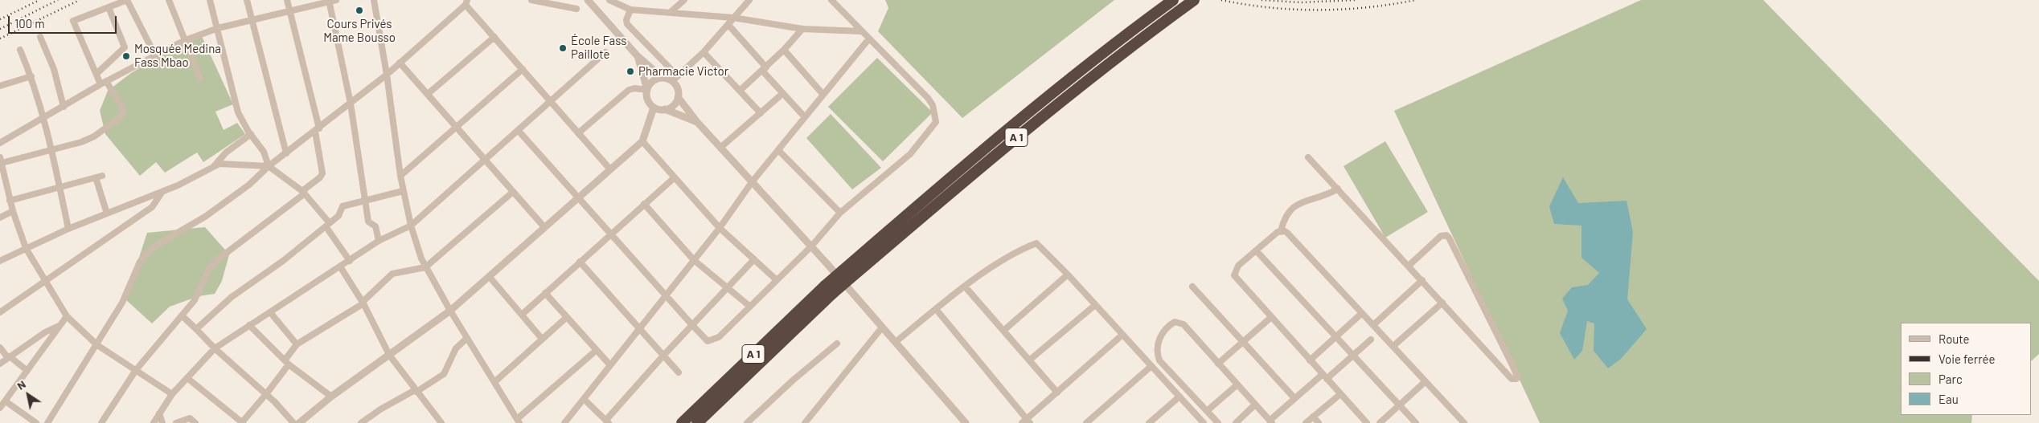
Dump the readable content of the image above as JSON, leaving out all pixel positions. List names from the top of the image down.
{
  "streets": {
    "highway": ["A 1"]
  },
  "places": [
    "Cours Privés Mame Bousso",
    "École Fass Paillote",
    "Mosquée Medina Fass Mbao",
    "Pharmacie Victor"
  ],
  "legend": [
    "Route",
    "Voie ferrée",
    "Parc",
    "Eau"
  ],
  "scale_bar": "100 m",
  "north": "top left"
}
